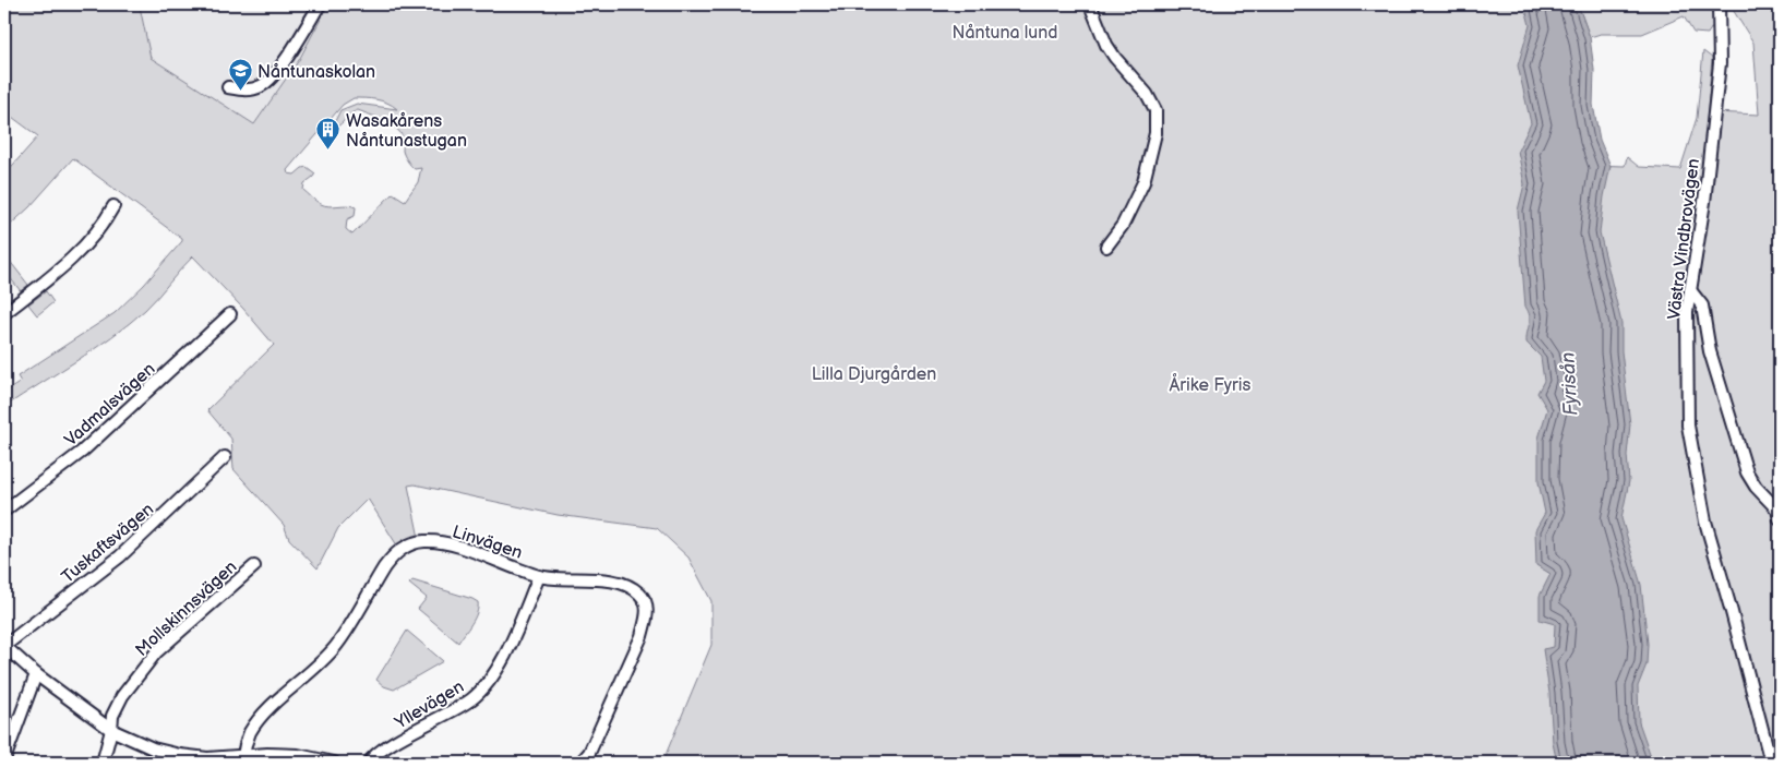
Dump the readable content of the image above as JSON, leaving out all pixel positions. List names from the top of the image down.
{
  "streets": {
    "street": [
      "Västra Vindbrovägen",
      "Vadmalsvägen",
      "Linvägen",
      "Tuskaftsvägen",
      "Mollskinnsvägen",
      "Yllevägen"
    ]
  },
  "crossings": [
    ["Linvägen", "Yllevägen"]
  ],
  "water": ["Fyrisån"],
  "parks": ["Nåntuna lund", "Lilla Djurgården", "Årike Fyris"],
  "places": {
    "school or university": ["Nåntunaskolan"],
    "building": ["Wasakårens Nåntunastugan"]
  }
}
